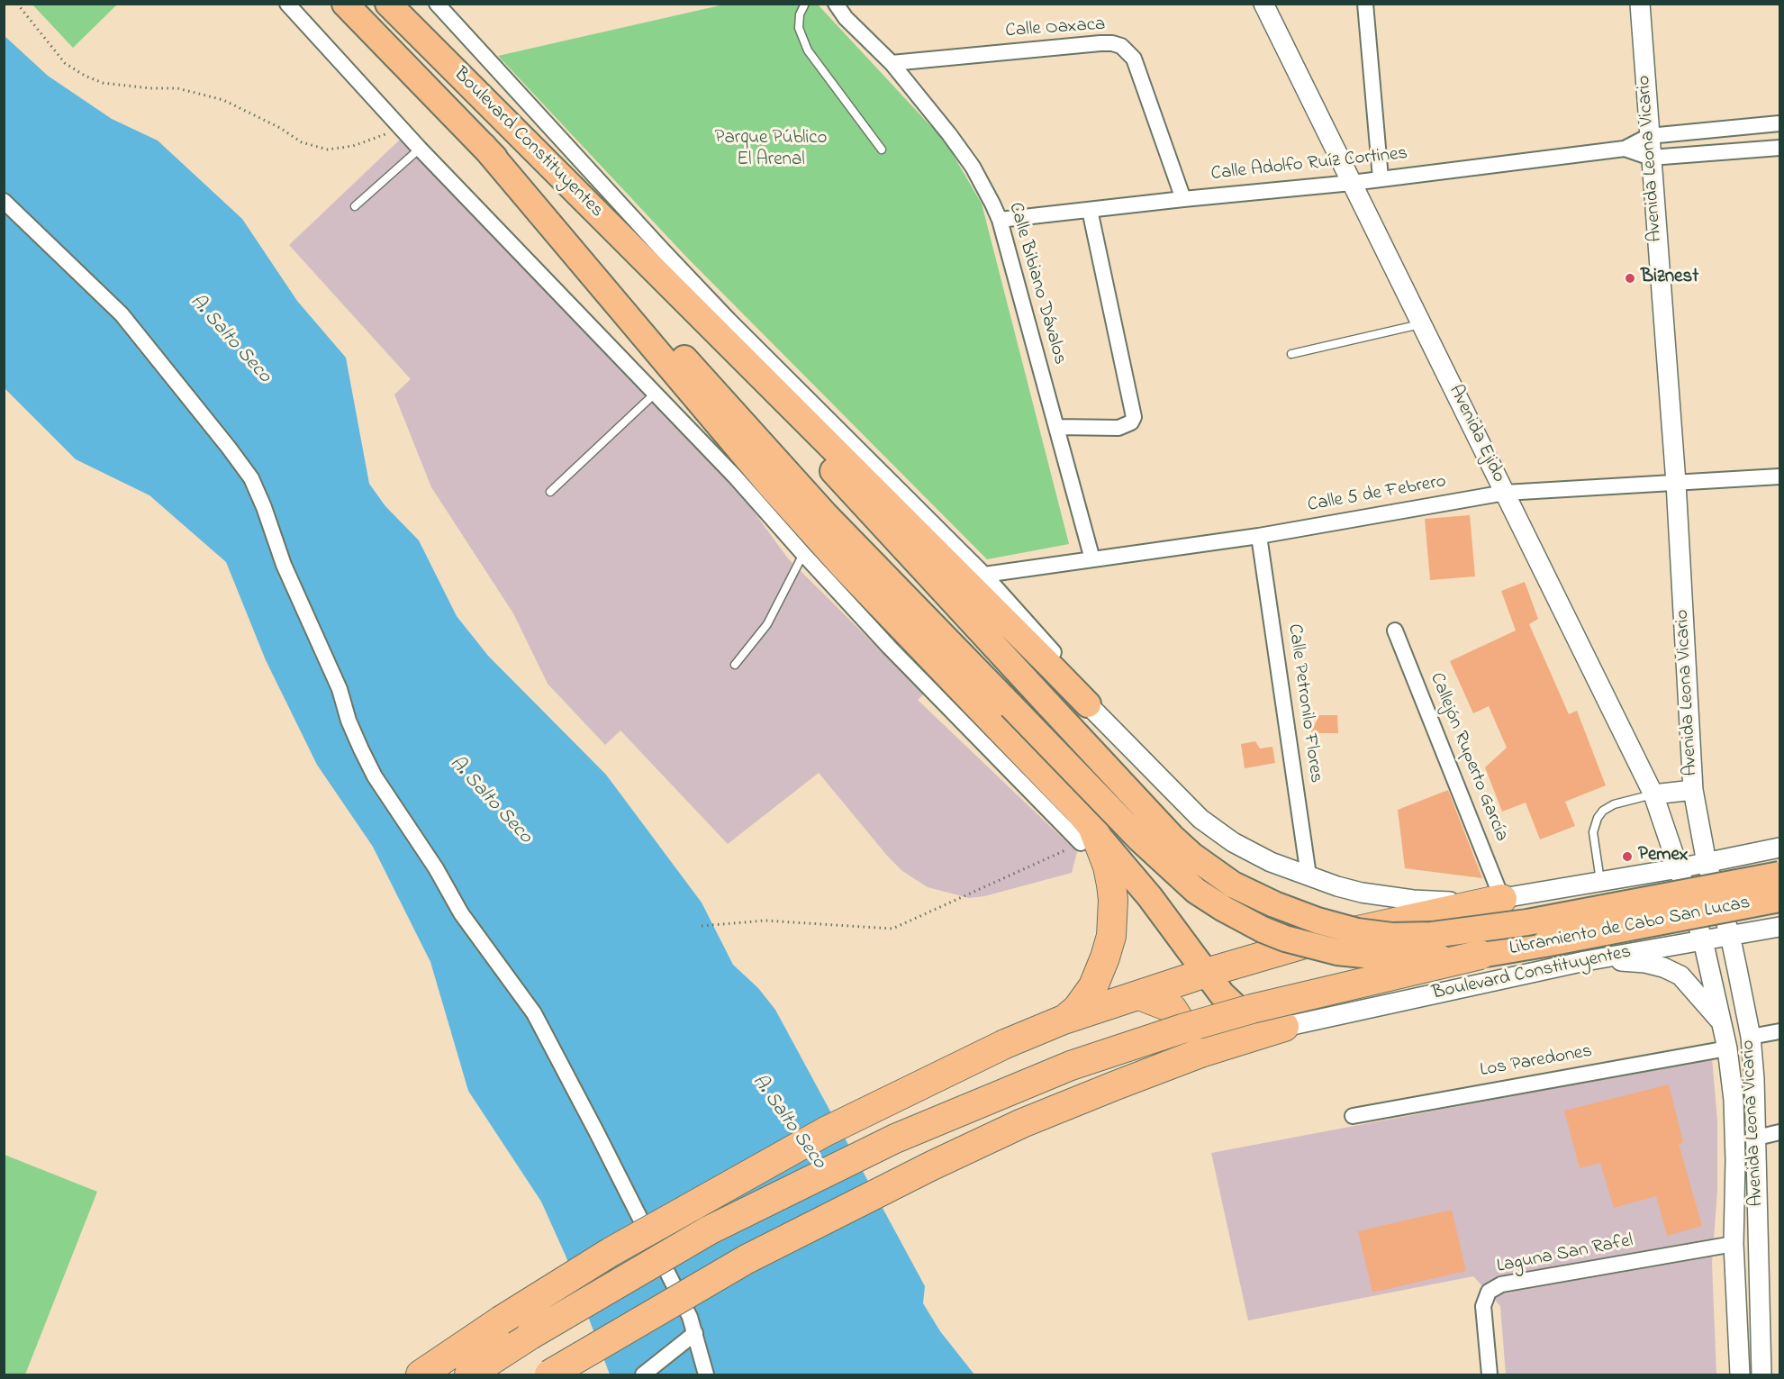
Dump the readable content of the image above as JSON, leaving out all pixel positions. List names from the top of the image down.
{
  "streets": {
    "highway": ["Boulevard Constituyentes", "Libramiento de Cabo San Lucas"],
    "street": [
      "Calle Oaxaca",
      "Avenida Leona Vicario",
      "Calle Adolfo Ruíz Cortines",
      "Calle Bibiano Dávalos",
      "Avenida Ejido",
      "Calle 5 de Febrero",
      "Calle Petronilo Flores",
      "Callejón Ruperto García",
      "Los Paredones",
      "Laguna San Rafel"
    ]
  },
  "crossings": [
    ["Calle Oaxaca", "Calle Adolfo Ruíz Cortines"],
    ["Calle Oaxaca", "Calle Bibiano Dávalos"],
    ["Boulevard Constituyentes", "Avenida Leona Vicario"],
    ["Boulevard Constituyentes", "Libramiento de Cabo San Lucas"],
    ["Avenida Leona Vicario", "Calle Adolfo Ruíz Cortines"],
    ["Avenida Leona Vicario", "Avenida Ejido"],
    ["Avenida Leona Vicario", "Calle 5 de Febrero"],
    ["Avenida Leona Vicario", "Los Paredones"],
    ["Avenida Leona Vicario", "Laguna San Rafel"],
    ["Calle Adolfo Ruíz Cortines", "Calle Bibiano Dávalos"],
    ["Calle Adolfo Ruíz Cortines", "Avenida Ejido"],
    ["Calle Bibiano Dávalos", "Calle 5 de Febrero"],
    ["Avenida Ejido", "Calle 5 de Febrero"],
    ["Calle 5 de Febrero", "Calle Petronilo Flores"]
  ],
  "water": ["A. Salto Seco"],
  "parks": ["Parque Público El Arenal"],
  "places": ["Biznest", "Pemex"]
}
